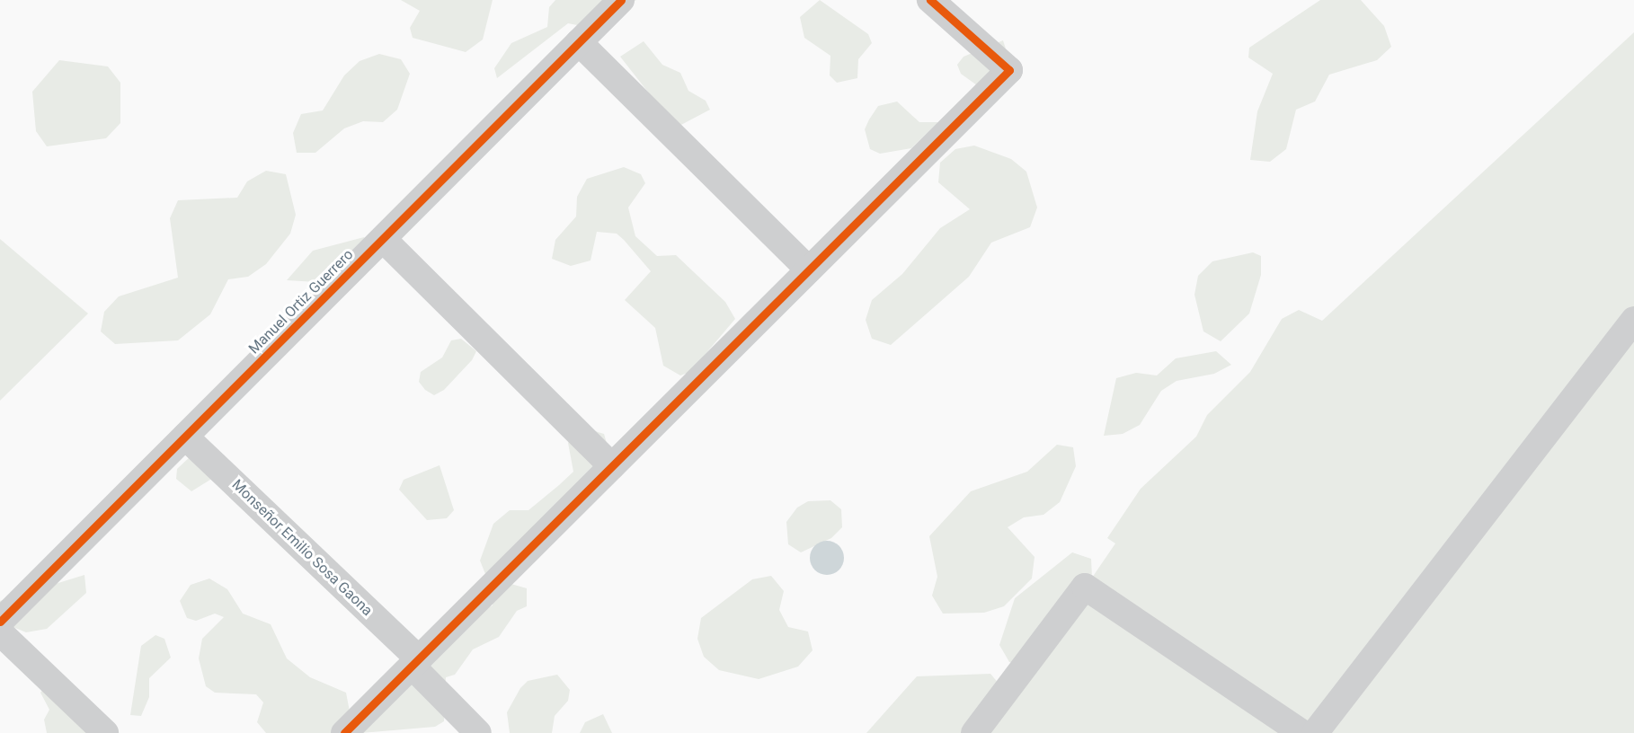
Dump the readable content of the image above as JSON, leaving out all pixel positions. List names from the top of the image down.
{
  "streets": {
    "street": ["Manuel Ortiz Guerrero", "Monseñor Emilio Sosa Gaona"]
  },
  "crossings": [
    ["Manuel Ortiz Guerrero", "Monseñor Emilio Sosa Gaona"]
  ]
}
